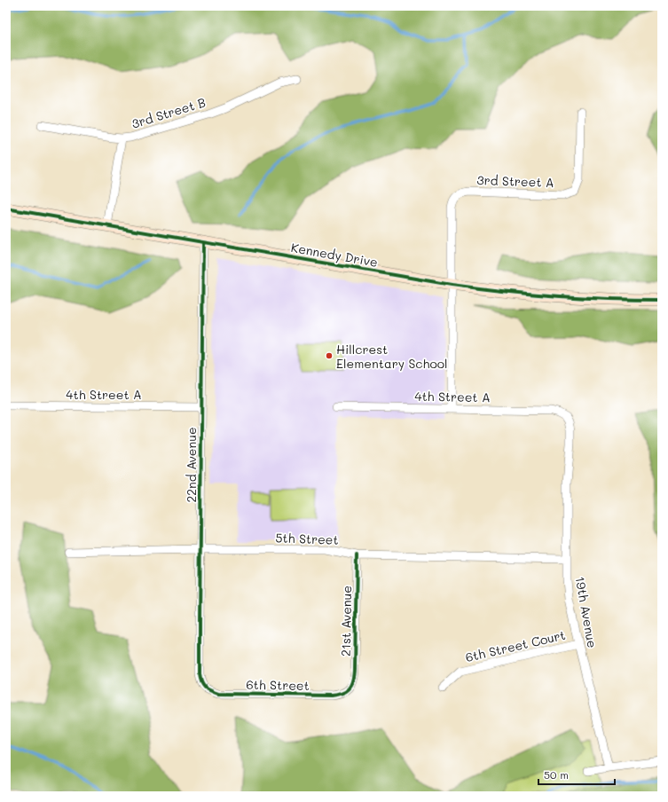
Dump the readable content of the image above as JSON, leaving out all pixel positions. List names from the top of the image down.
{
  "streets": {
    "street": [
      "3rd Street B",
      "3rd Street A",
      "Kennedy Drive",
      "4th Street A",
      "22nd Avenue",
      "5th Street",
      "19th Avenue",
      "21st Avenue",
      "6th Street Court",
      "6th Street"
    ]
  },
  "crossings": [
    ["3rd Street A", "Kennedy Drive"],
    ["Kennedy Drive", "22nd Avenue"],
    ["4th Street A", "22nd Avenue"],
    ["4th Street A", "19th Avenue"],
    ["22nd Avenue", "5th Street"],
    ["22nd Avenue", "6th Street"],
    ["5th Street", "19th Avenue"],
    ["5th Street", "21st Avenue"],
    ["19th Avenue", "6th Street Court"],
    ["21st Avenue", "6th Street"]
  ],
  "places": ["Hillcrest Elementary School"],
  "scale_bar": "50 m"
}
